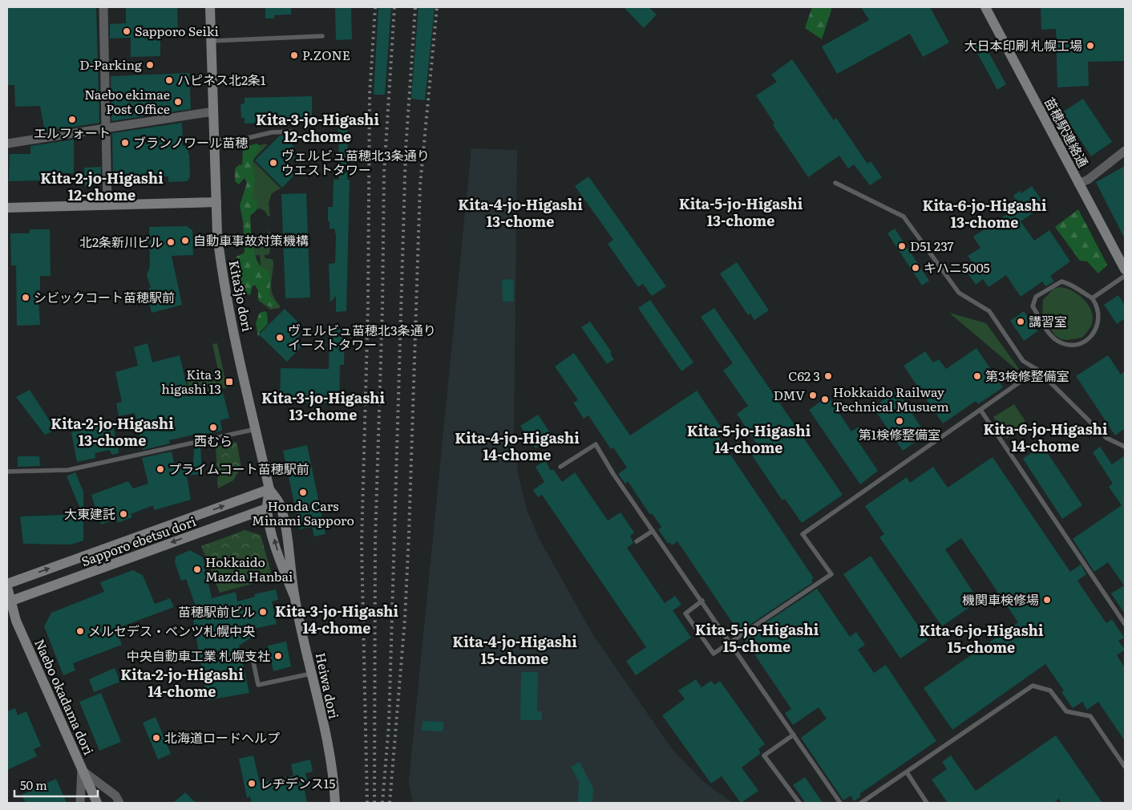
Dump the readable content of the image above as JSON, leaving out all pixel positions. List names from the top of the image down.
{
  "streets": {
    "street": [
      "苗穂駅連絡通",
      "Kita3jo dori",
      "Sapporo ebetsu dori",
      "Heiwa dori",
      "Naebo okadama dori"
    ]
  },
  "crossings": [
    ["Kita3jo dori", "Sapporo ebetsu dori"],
    ["Kita3jo dori", "Heiwa dori"],
    ["Sapporo ebetsu dori", "Heiwa dori"],
    ["Sapporo ebetsu dori", "Naebo okadama dori"]
  ],
  "districts": [
    "Kita-3-jo-Higashi 12-chome",
    "Kita-2-jo-Higashi 12-chome",
    "Kita-5-jo-Higashi 13-chome",
    "Kita-4-jo-Higashi 13-chome",
    "Kita-6-jo-Higashi 13-chome",
    "Kita-3-jo-Higashi 13-chome",
    "Kita-2-jo-Higashi 13-chome",
    "Kita-6-jo-Higashi 14-chome",
    "Kita-5-jo-Higashi 14-chome",
    "Kita-4-jo-Higashi 14-chome",
    "Kita-3-jo-Higashi 14-chome",
    "Kita-5-jo-Higashi 15-chome",
    "Kita-6-jo-Higashi 15-chome",
    "Kita-4-jo-Higashi 15-chome",
    "Kita-2-jo-Higashi 14-chome"
  ],
  "places": {
    "other": [
      "Sapporo Seiki",
      "大日本印刷 札幌工場",
      "P.ZONE",
      "D-Parking",
      "ハピネス北2条1",
      "Naebo ekimae Post Office",
      "エルフォート",
      "ブランノワール苗穂",
      "ヴェルビュ苗穂北3条通り ウエストタワー",
      "自動車事故対策機構",
      "北2条新川ビル",
      "D51 237",
      "キハニ5005",
      "シビックコート苗穂駅前",
      "講習室",
      "ヴェルビュ苗穂北3条通り イーストタワー",
      "C62 3",
      "第3検修整備室",
      "DMV",
      "Hokkaido Railway Technical Musuem",
      "第1検修整備室",
      "西むら",
      "プライムコート苗穂駅前",
      "Honda Cars Minami Sapporo",
      "大東建託",
      "Hokkaido Mazda Hanbai",
      "機関車検修場",
      "苗穂駅前ビル",
      "メルセデス・ベンツ札幌中央",
      "中央自動車工業 札幌支社",
      "北海道ロードヘルプ",
      "レヂデンス15"
    ],
    "transit": ["Kita 3 higashi 13"]
  },
  "scale_bar": "50 m"
}
